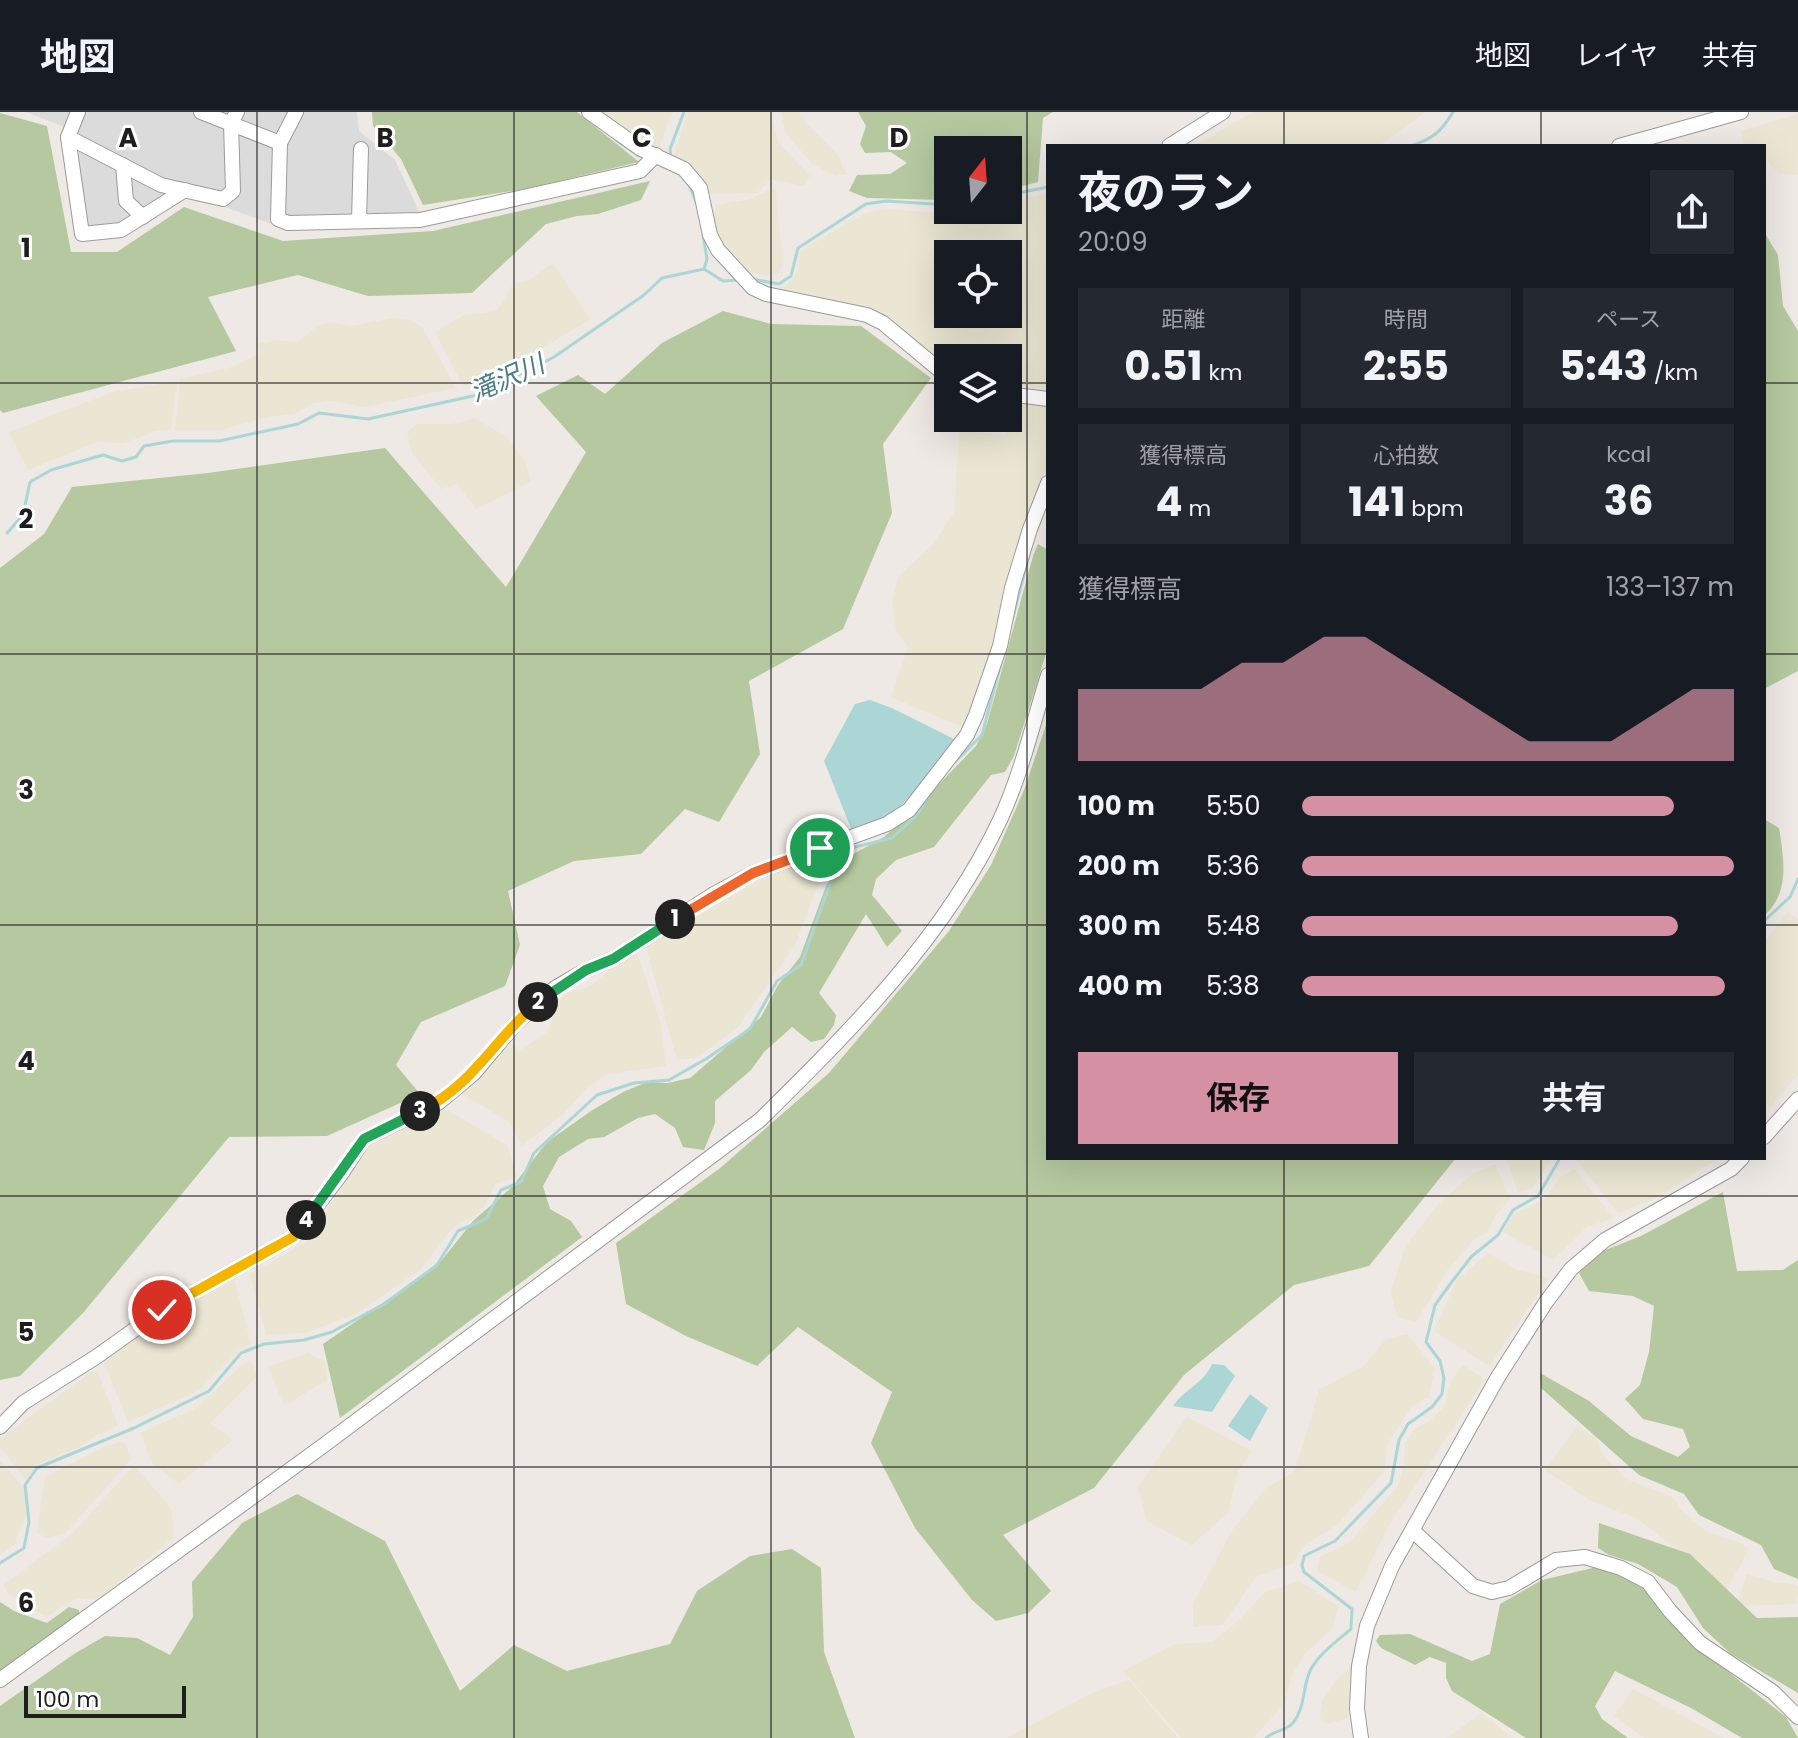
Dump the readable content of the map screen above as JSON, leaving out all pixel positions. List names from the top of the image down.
{
  "water": ["滝沢川"],
  "scale_bar": "100 m",
  "north": "top",
  "page": {
    "header": "地図",
    "nav": ["地図", "レイヤ", "共有"],
    "heading": ["夜のラン", "20:09"],
    "stats": [
      ["距離", "0.51 km"],
      ["時間", "2:55"],
      ["ペース", "5:43 /km"],
      ["獲得標高", "4 m"],
      ["心拍数", "141 bpm"],
      ["kcal", "36"]
    ],
    "chart": ["獲得標高", "133–137 m"],
    "list": [
      {
        "name": "100 m",
        "note": "5:50"
      },
      {
        "name": "200 m",
        "note": "5:36"
      },
      {
        "name": "300 m",
        "note": "5:48"
      },
      {
        "name": "400 m",
        "note": "5:38"
      }
    ],
    "pins": [
      "1",
      "2",
      "3",
      "4"
    ],
    "buttons": ["保存", "共有"],
    "scale": "100 m"
  },
  "grid": {
    "columns": [
      "A",
      "B",
      "C",
      "D"
    ],
    "rows": [
      "1",
      "2",
      "3",
      "4",
      "5",
      "6"
    ]
  }
}
